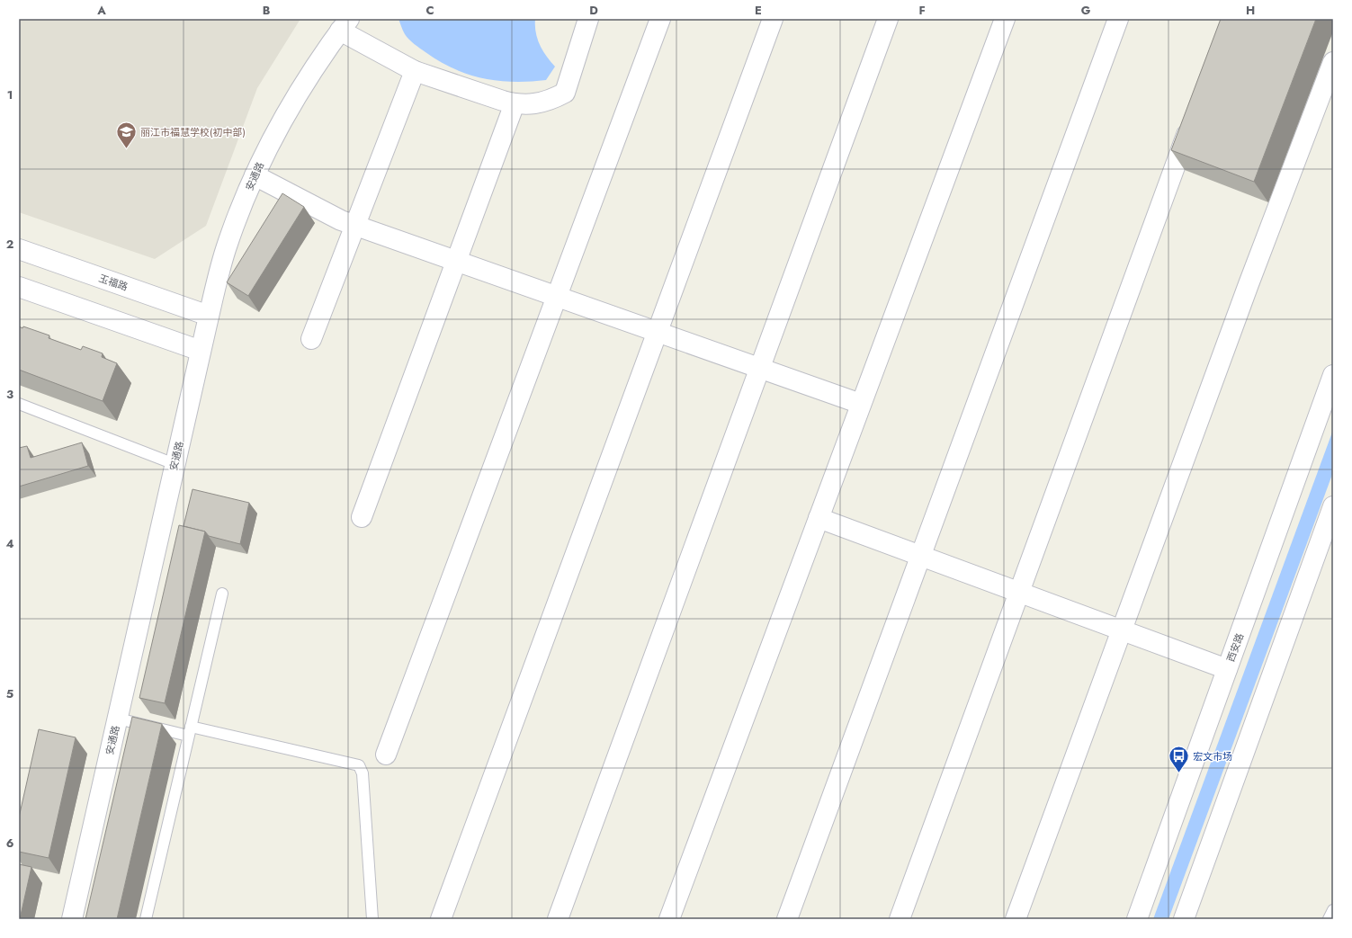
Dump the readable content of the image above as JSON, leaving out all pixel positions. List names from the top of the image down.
{
  "streets": {
    "street": ["安通路", "玉福路", "西安路"]
  },
  "crossings": [
    ["安通路", "玉福路"]
  ],
  "places": {
    "school or university": ["丽江市福慧学校(初中部)"],
    "bus stop": ["宏文市场"]
  },
  "grid": {
    "columns": [
      "A",
      "B",
      "C",
      "D",
      "E",
      "F",
      "G",
      "H"
    ],
    "rows": [
      "1",
      "2",
      "3",
      "4",
      "5",
      "6"
    ]
  }
}
